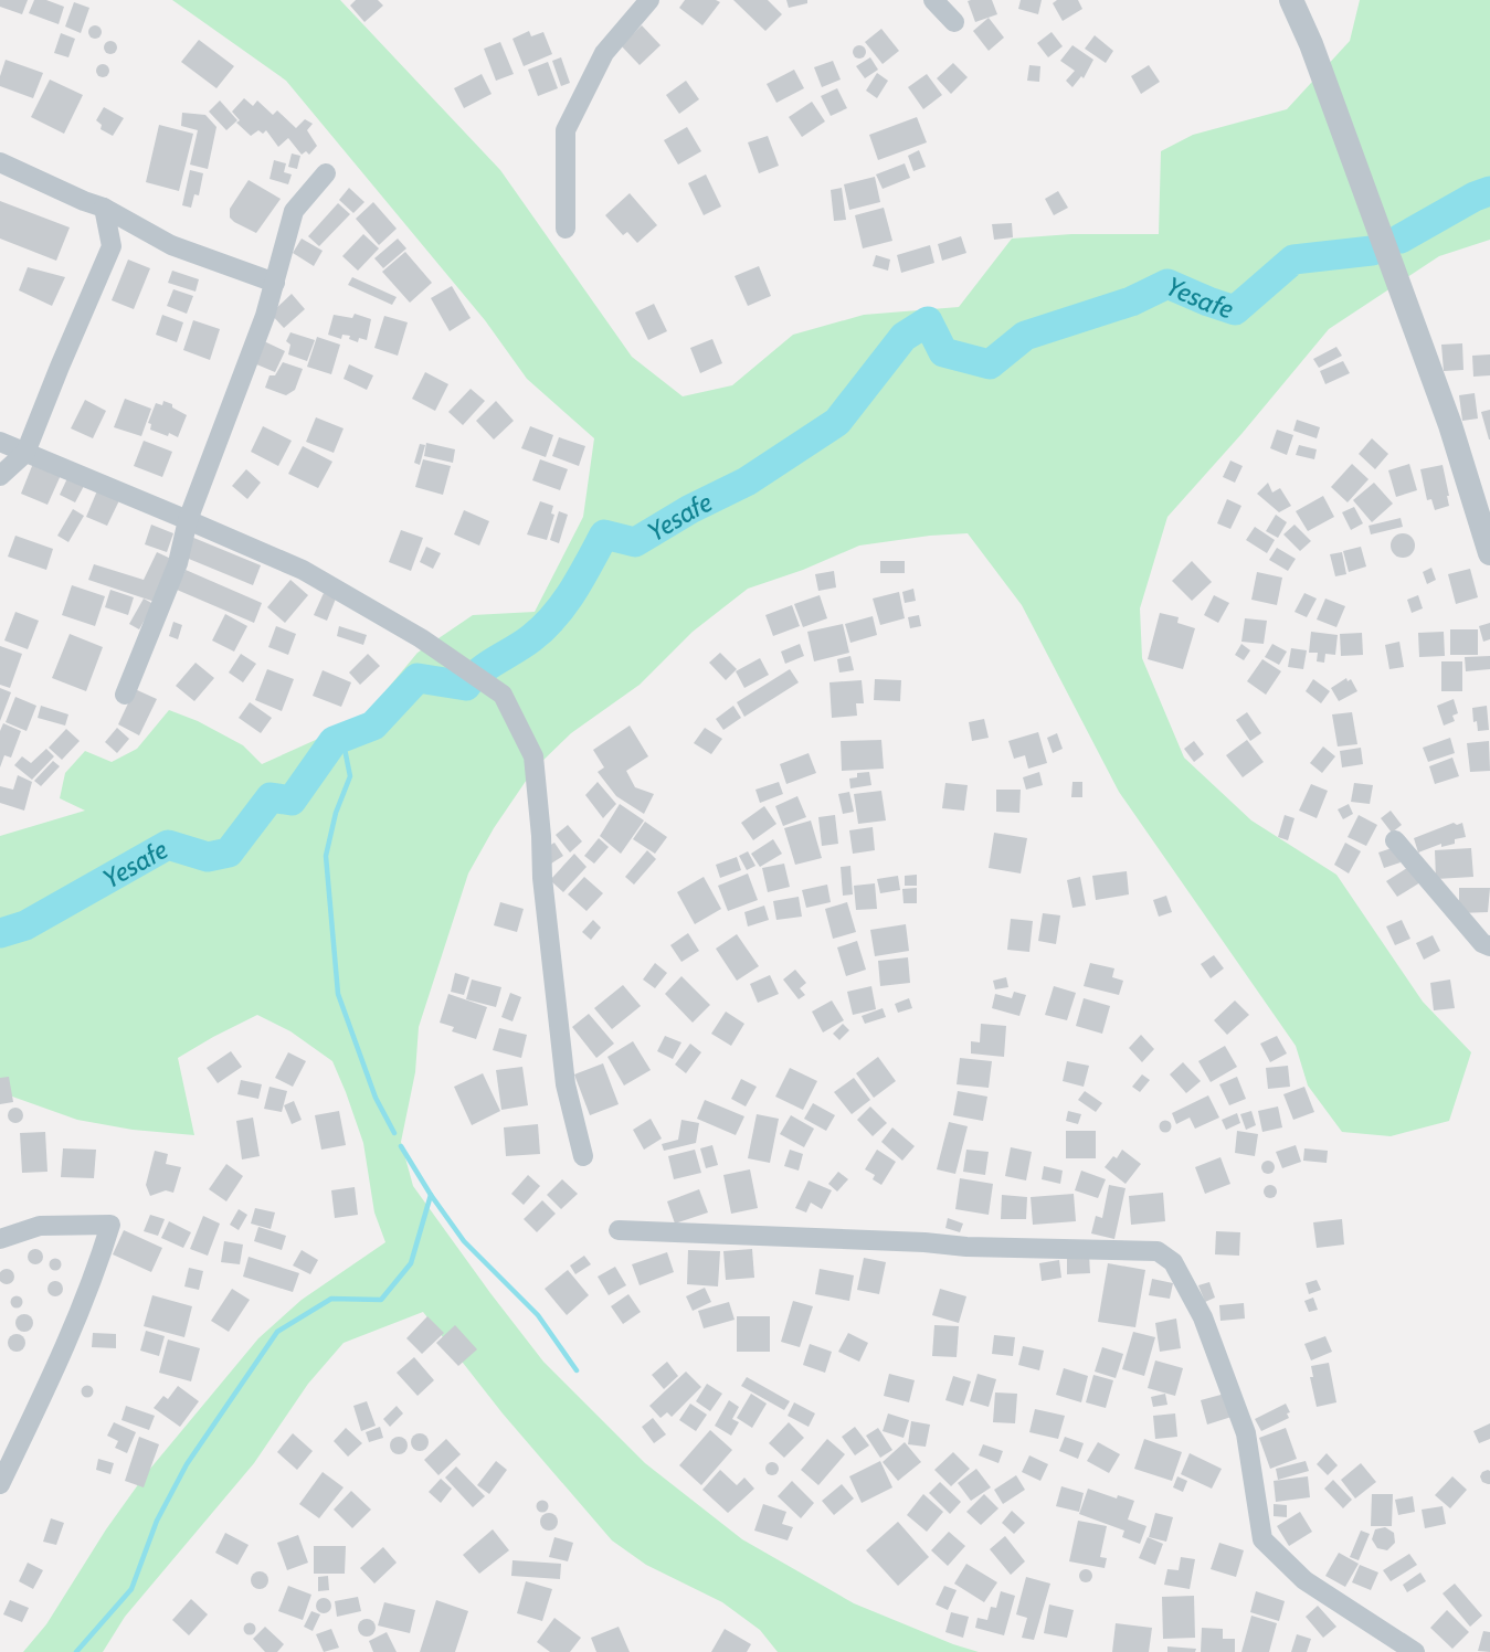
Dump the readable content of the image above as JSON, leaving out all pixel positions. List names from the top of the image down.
{
  "water": ["Yesafe"]
}
